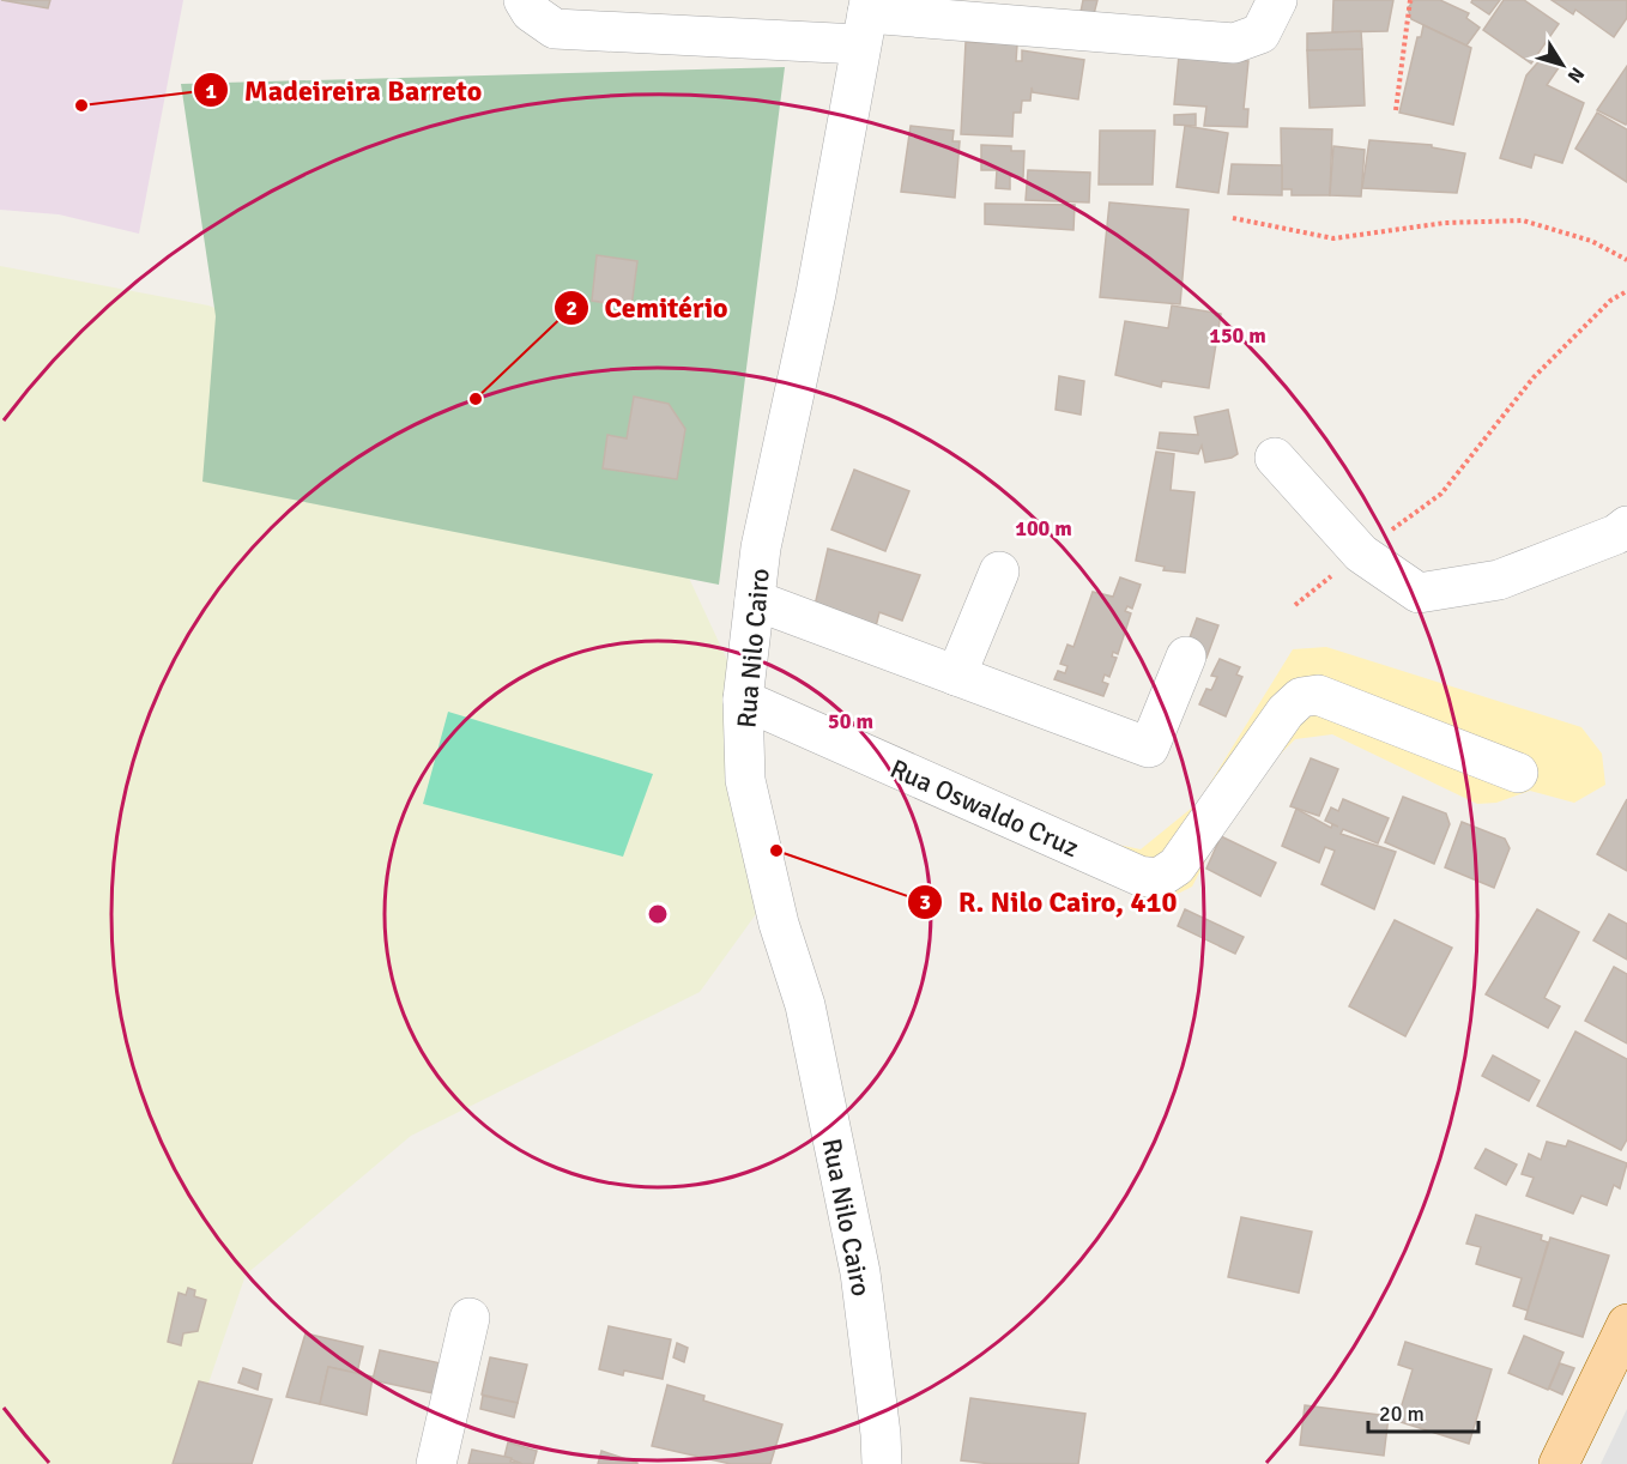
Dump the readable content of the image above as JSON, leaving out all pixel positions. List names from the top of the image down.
{
  "streets": {
    "street": ["Rua Nilo Cairo", "Rua Oswaldo Cruz"]
  },
  "crossings": [
    ["Rua Nilo Cairo", "Rua Oswaldo Cruz"]
  ],
  "places": ["Madeireira Barreto", "Cemitério", "R. Nilo Cairo, 410"],
  "scale_bar": "20 m",
  "north": "bottom right",
  "rings": ["150 m", "100 m", "50 m"]
}
